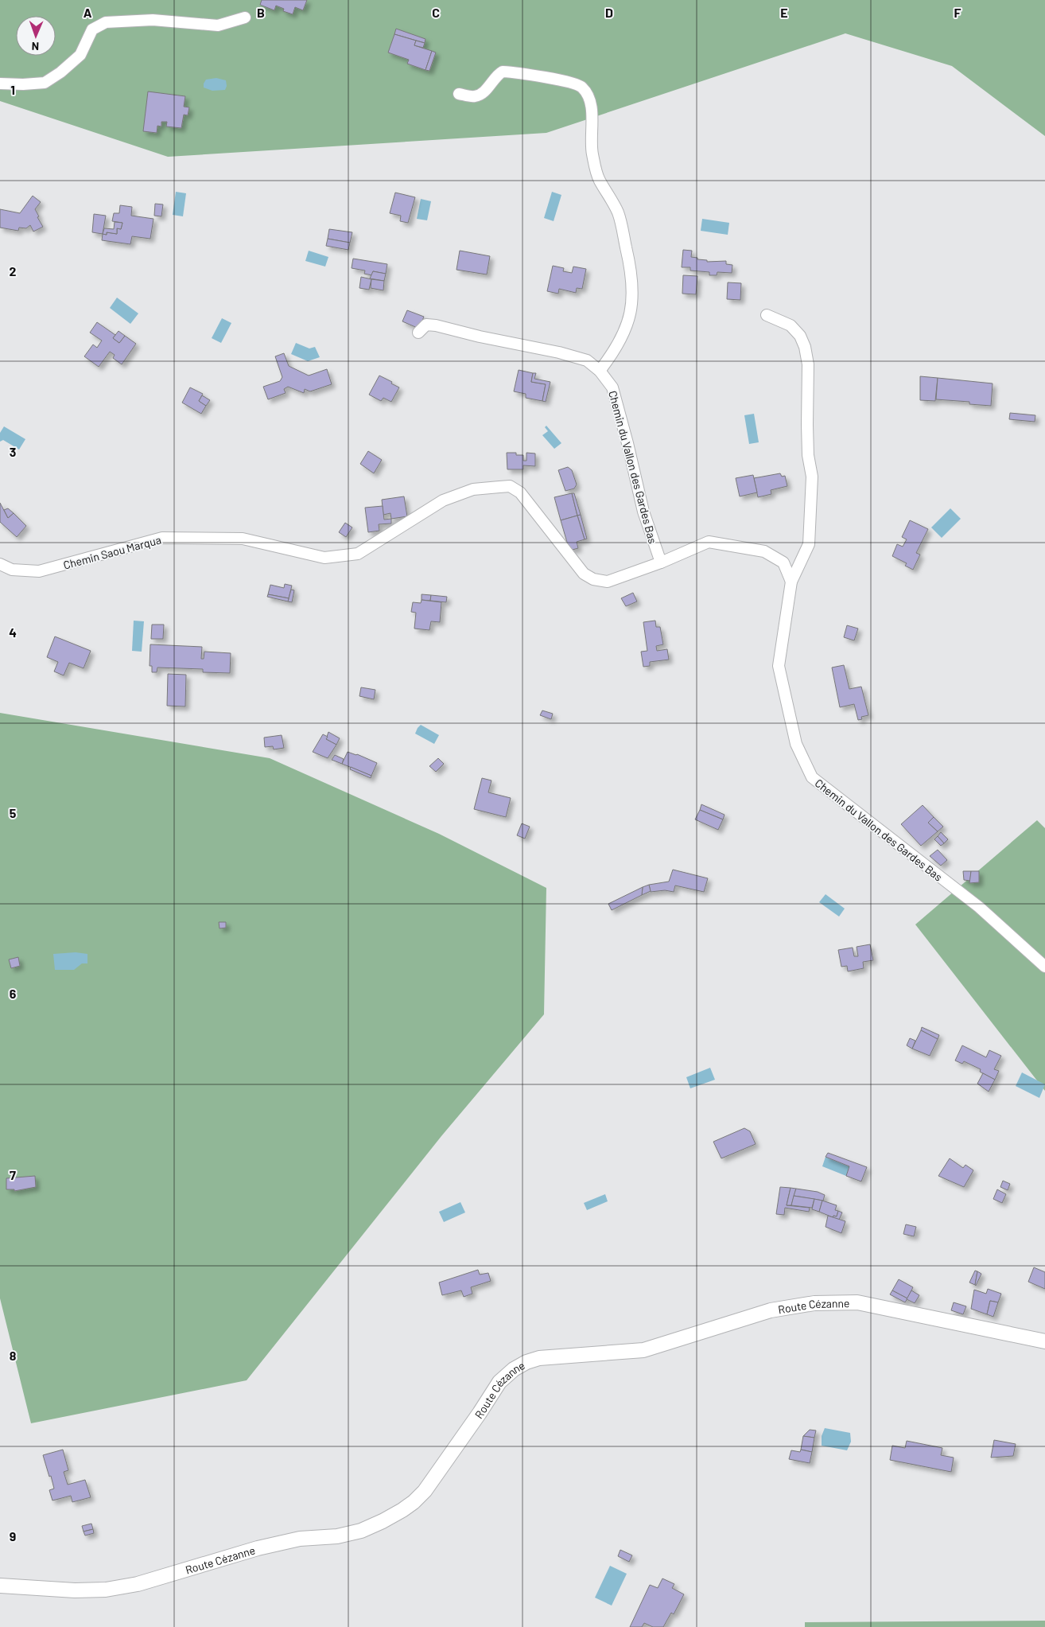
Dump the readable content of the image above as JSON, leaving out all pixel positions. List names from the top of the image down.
{
  "streets": {
    "street": ["Chemin du Vallon des Gardes Bas", "Chemin Saou Marqua", "Route Cézanne"]
  },
  "crossings": [
    ["Chemin du Vallon des Gardes Bas", "Chemin Saou Marqua"]
  ],
  "north": "bottom",
  "grid": {
    "columns": [
      "A",
      "B",
      "C",
      "D",
      "E",
      "F"
    ],
    "rows": [
      "1",
      "2",
      "3",
      "4",
      "5",
      "6",
      "7",
      "8",
      "9"
    ]
  }
}
